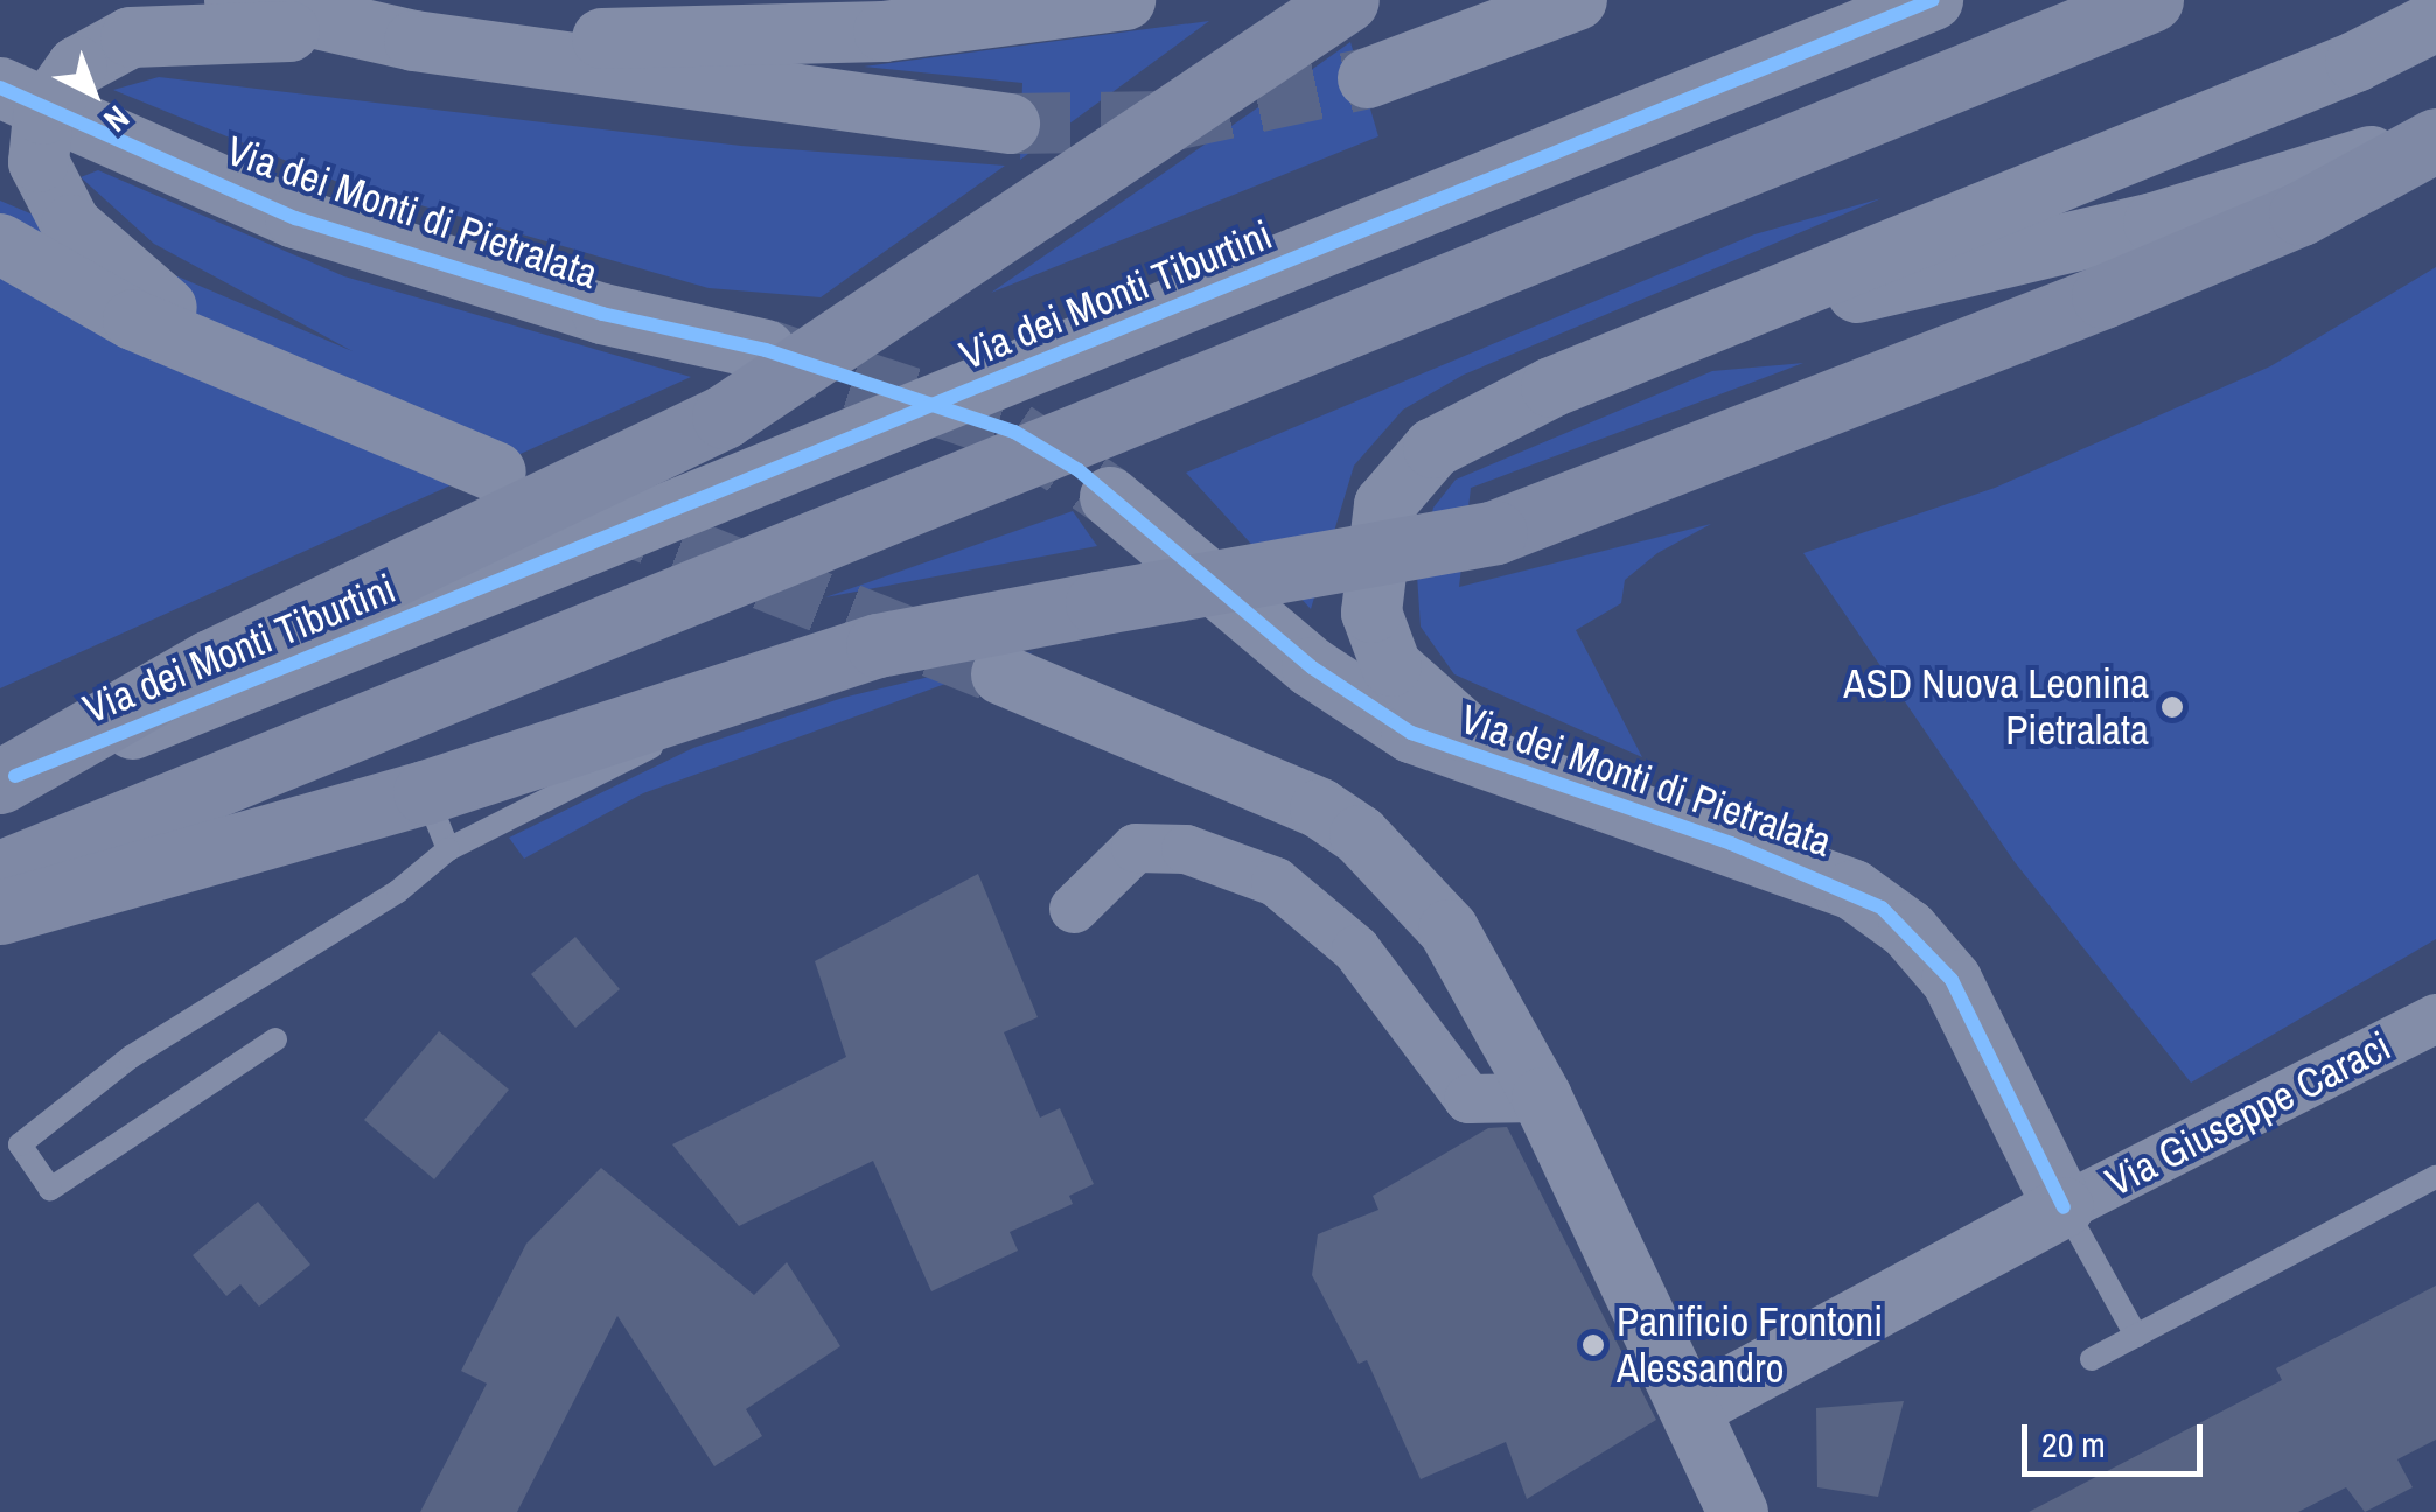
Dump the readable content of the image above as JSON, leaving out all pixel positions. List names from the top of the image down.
{
  "streets": {
    "street": ["Via dei Monti di Pietralata", "Via dei Monti Tiburtini", "Via Giuseppe Caraci"]
  },
  "crossings": [
    ["Via dei Monti di Pietralata", "Via Giuseppe Caraci"]
  ],
  "places": ["ASD Nuova Leonina Pietralata", "Panificio Frontoni Alessandro"],
  "scale_bar": "20 m",
  "north": "bottom right"
}
